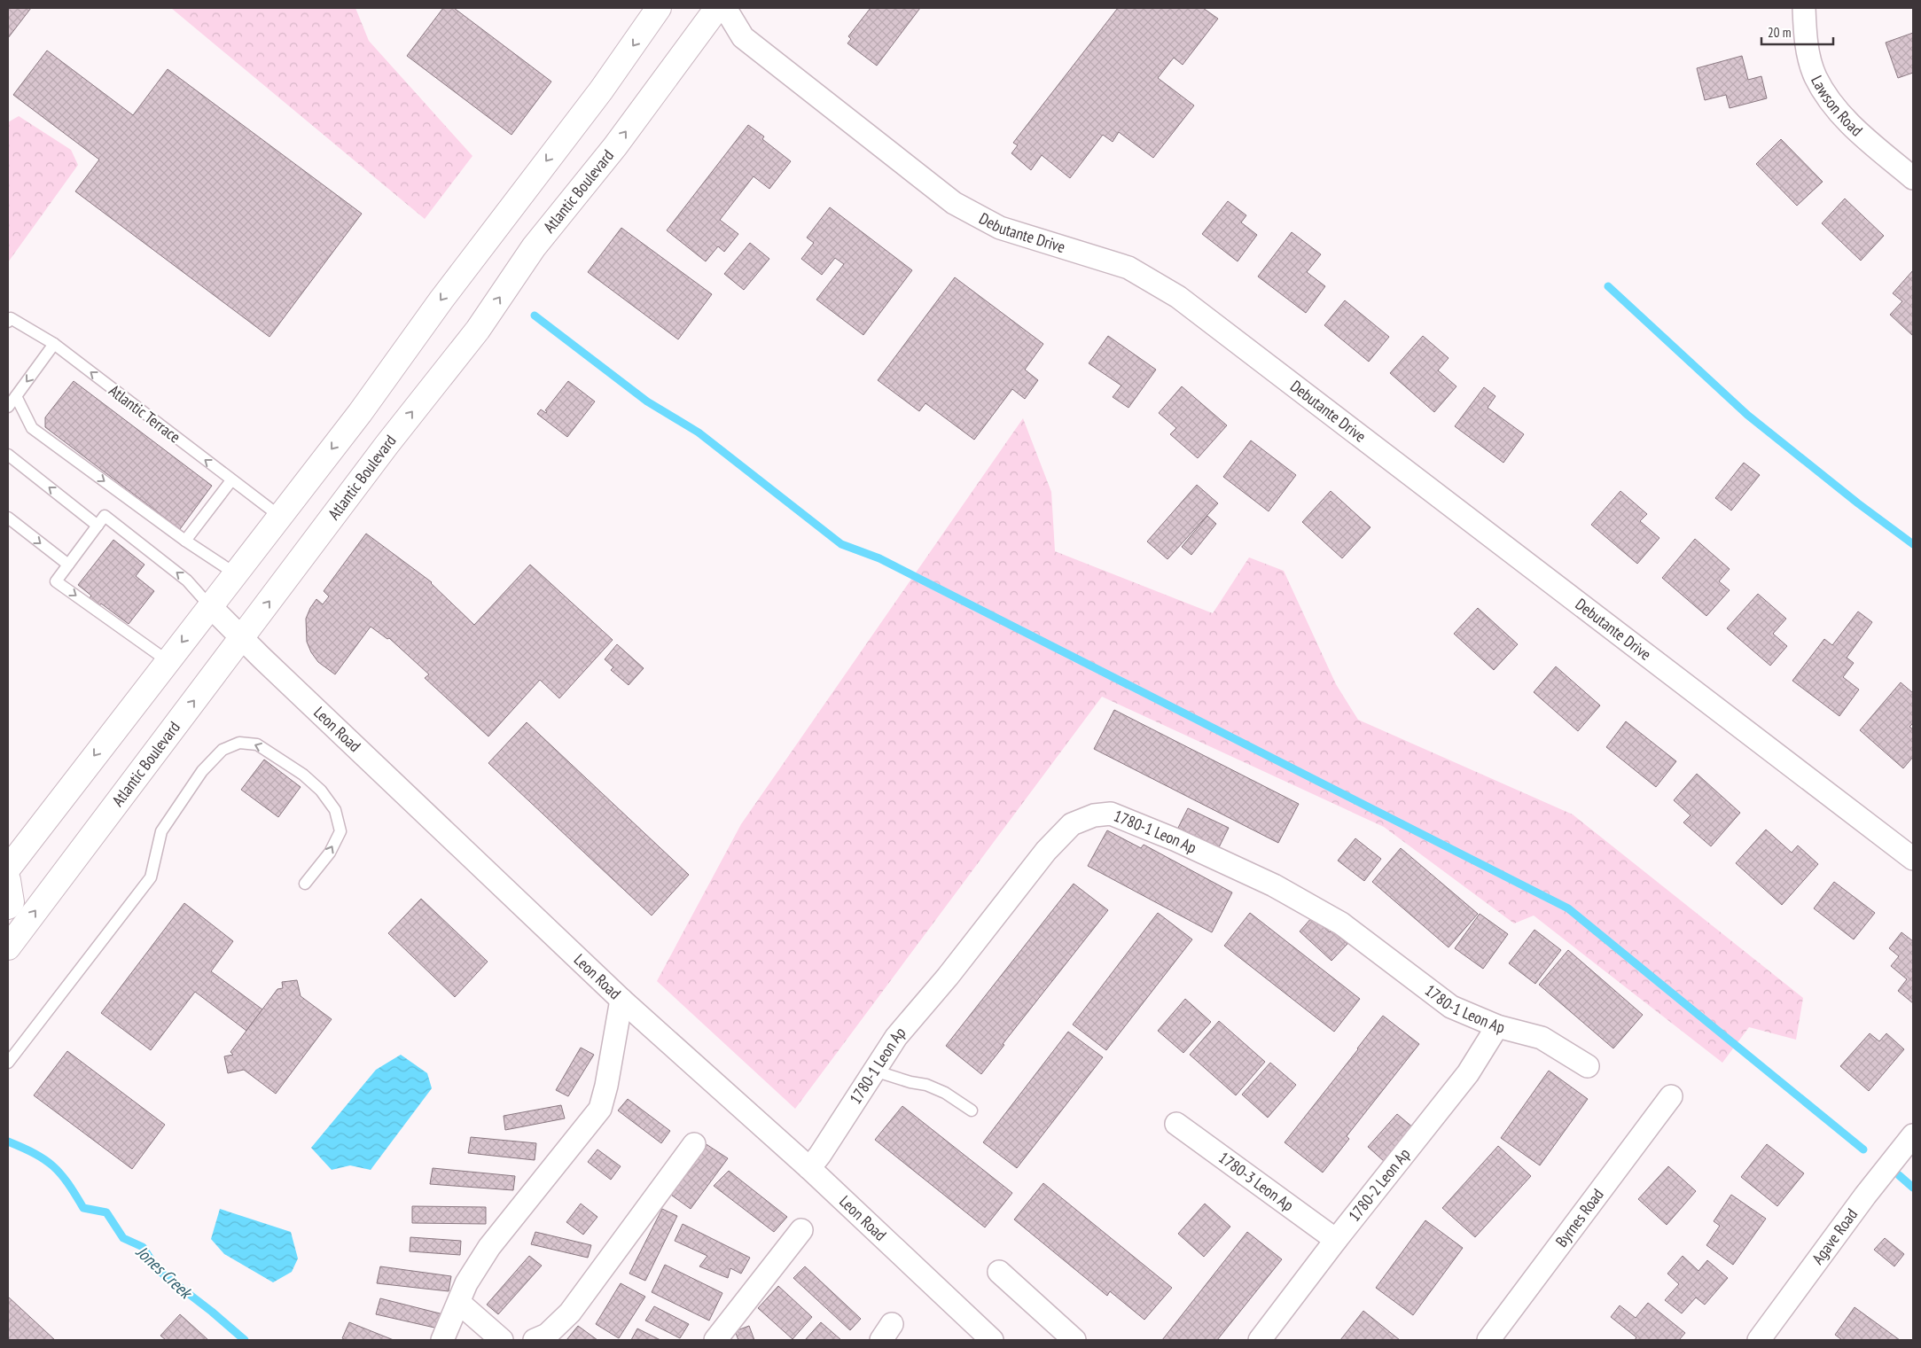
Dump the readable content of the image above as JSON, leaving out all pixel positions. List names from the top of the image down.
{
  "streets": {
    "highway": ["Atlantic Boulevard"],
    "street": [
      "Lawson Road",
      "Debutante Drive",
      "Leon Road",
      "1780-1 Leon Ap",
      "1780-3 Leon Ap",
      "1780-2 Leon Ap",
      "Byrnes Road",
      "Agave Road"
    ],
    "lane": ["Atlantic Terrace"]
  },
  "crossings": [
    ["Atlantic Boulevard", "Leon Road"],
    ["Leon Road", "1780-1 Leon Ap"],
    ["1780-1 Leon Ap", "1780-2 Leon Ap"],
    ["1780-3 Leon Ap", "1780-2 Leon Ap"]
  ],
  "water": ["Jones Creek"],
  "scale_bar": "20 m"
}
